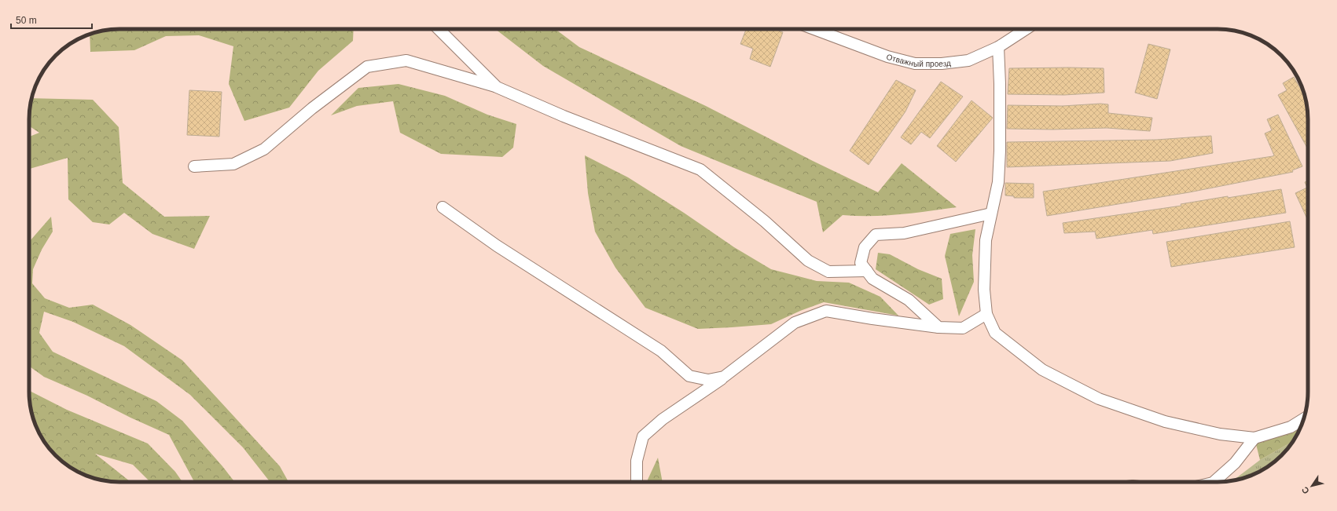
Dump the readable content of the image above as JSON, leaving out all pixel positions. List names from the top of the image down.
{
  "streets": {
    "street": ["Отважный проезд"]
  },
  "scale_bar": "50 m",
  "north": "bottom left"
}
